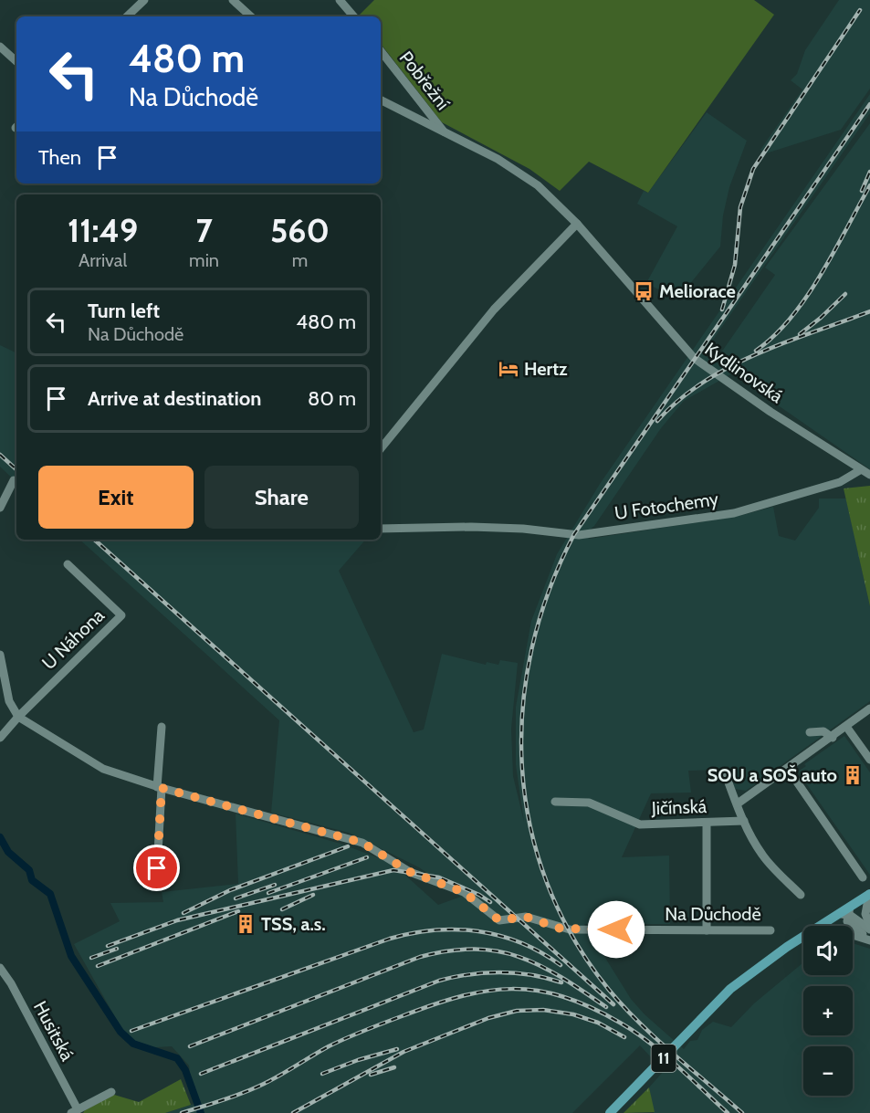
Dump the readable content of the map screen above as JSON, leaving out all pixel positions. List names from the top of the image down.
{
  "streets": {
    "main road": ["11"],
    "street": [
      "Pobřežní",
      "Kydlinovská",
      "U Fotochemy",
      "U Náhona",
      "Jičínská",
      "Na Důchodě",
      "Husitská"
    ]
  },
  "crossings": [
    ["Pobřežní", "Kydlinovská"],
    ["Kydlinovská", "U Fotochemy"],
    ["U Náhona", "Na Důchodě"]
  ],
  "places": {
    "bus stop": ["Meliorace"],
    "hotel": ["Hertz"],
    "building": ["SOU a SOŠ auto", "TSS, a.s."]
  },
  "page": {
    "turn": ["480 m", "Na Důchodě"],
    "then": "Then",
    "eta": [
      "11:49",
      "Arrival",
      "7",
      "min",
      "560",
      "m"
    ],
    "list": [
      {
        "name": "Turn left",
        "note": "Na Důchodě",
        "value": "480 m"
      },
      {
        "name": "Arrive at destination",
        "value": "80 m"
      }
    ],
    "buttons": ["Exit", "Share"],
    "map_buttons": ["+", "−"]
  }
}
